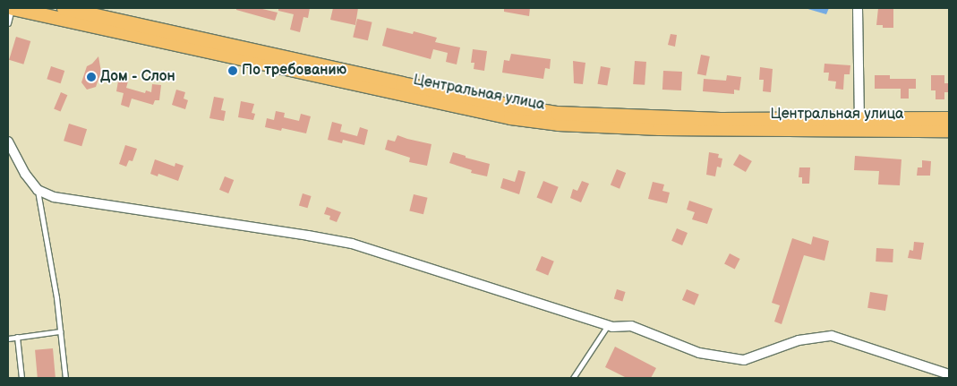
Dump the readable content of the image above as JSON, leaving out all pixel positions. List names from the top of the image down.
{
  "streets": {
    "main road": ["Центральная улица"]
  },
  "places": ["По требованию", "Дом - Слон"]
}
